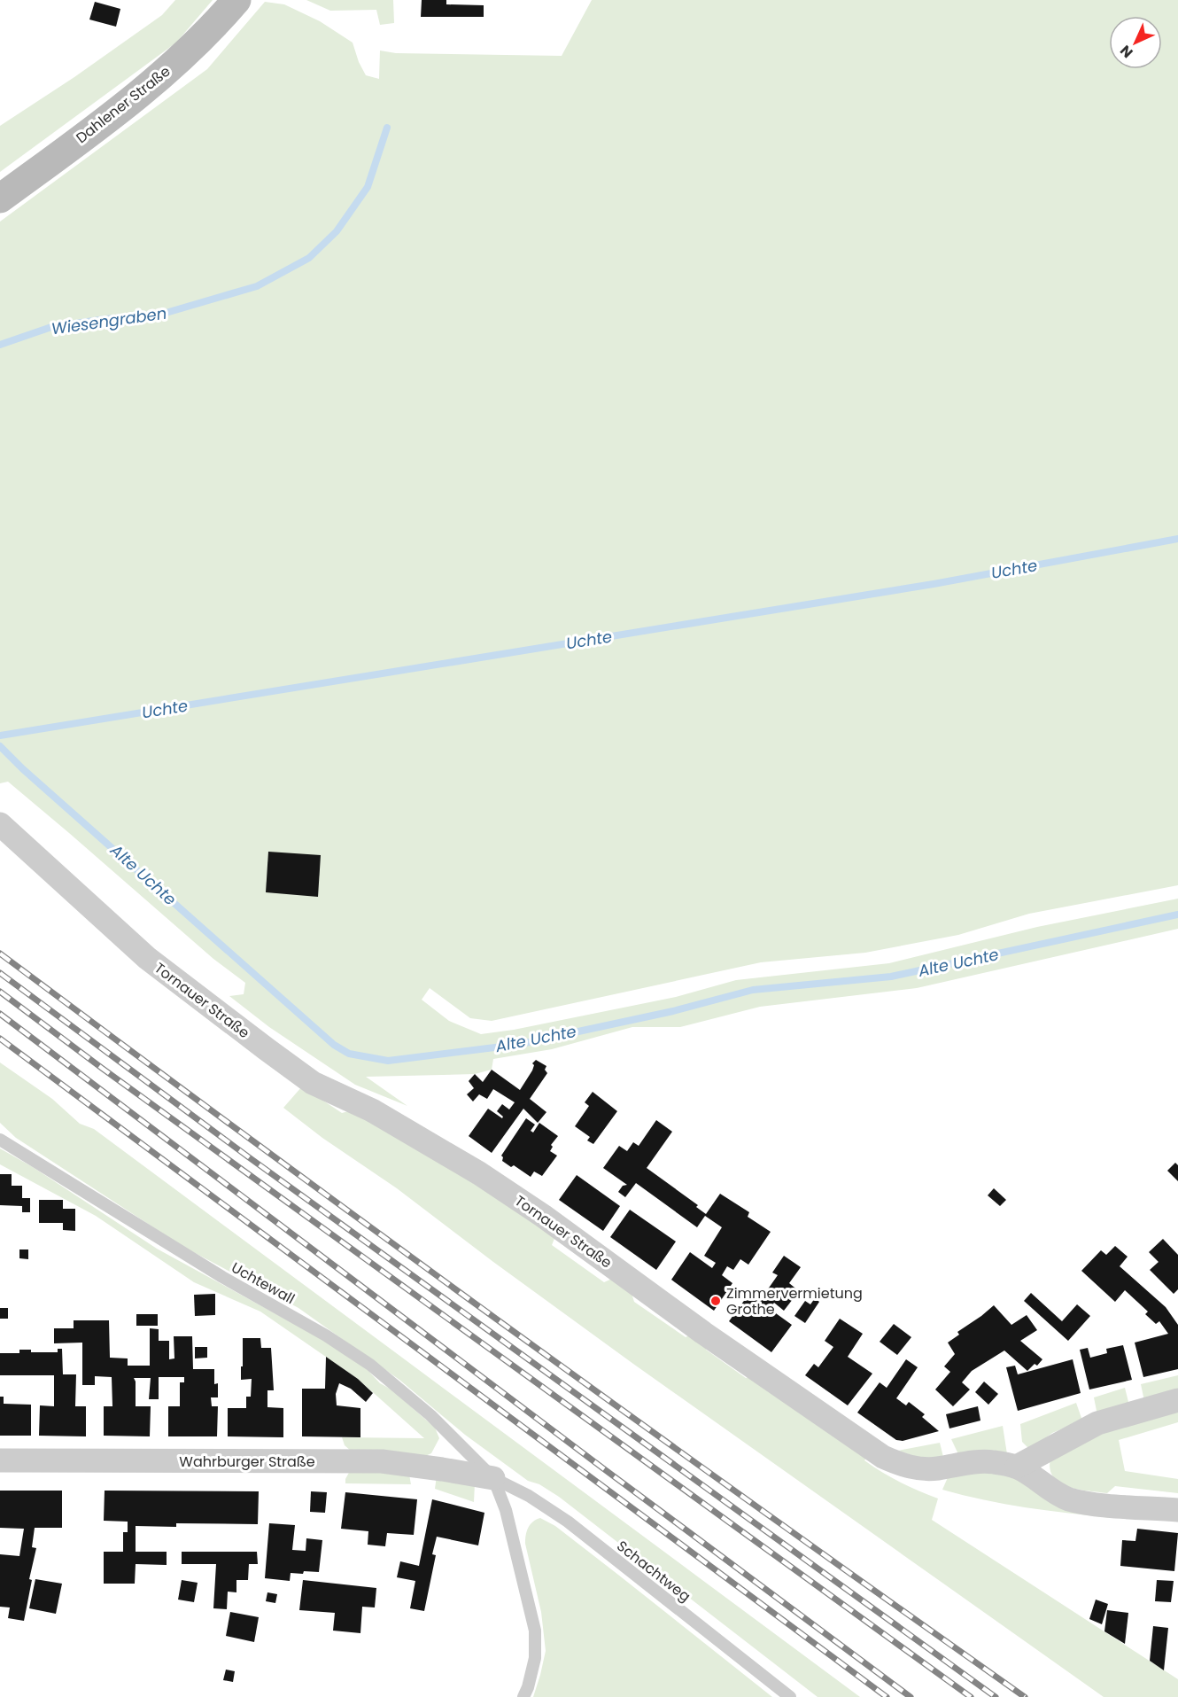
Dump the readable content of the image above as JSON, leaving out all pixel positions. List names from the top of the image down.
{
  "streets": {
    "street": ["Dahlener Straße", "Tornauer Straße", "Wahrburger Straße"],
    "lane": ["Uchtewall", "Schachtweg"]
  },
  "crossings": [
    ["Uchtewall", "Wahrburger Straße"],
    ["Uchtewall", "Schachtweg"],
    ["Wahrburger Straße", "Schachtweg"]
  ],
  "water": ["Wiesengraben", "Uchte", "Alte Uchte"],
  "places": ["Zimmervermietung Grothe"],
  "north": "bottom left"
}
